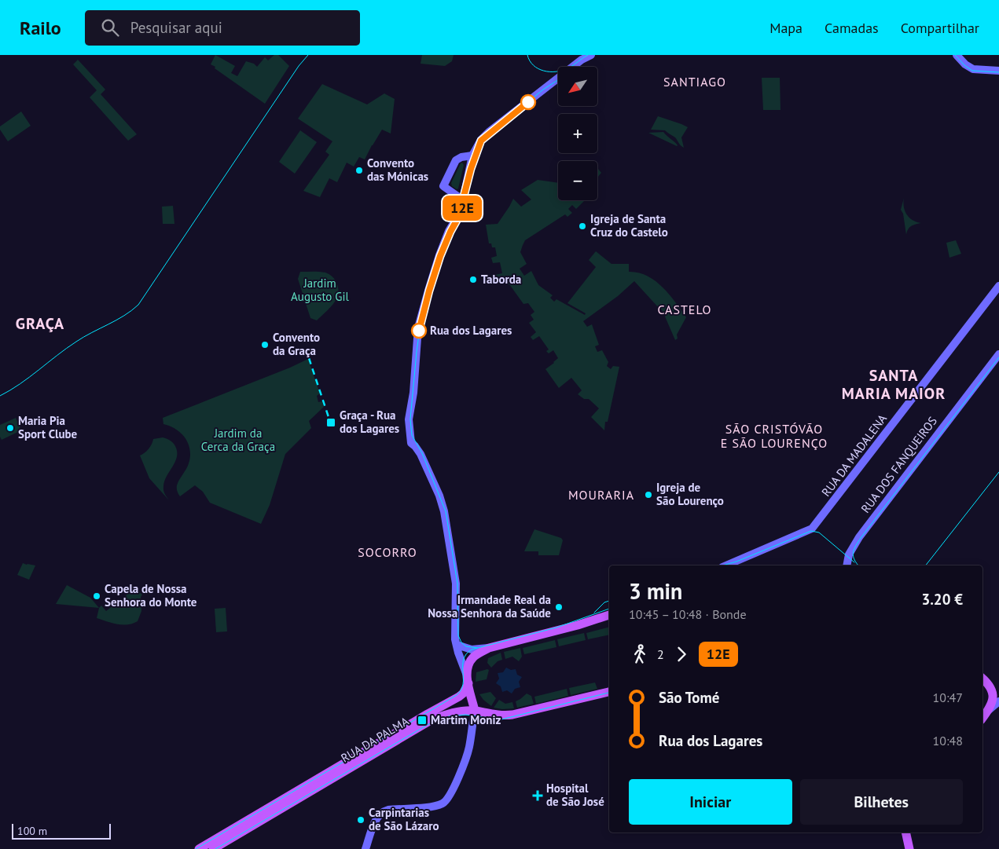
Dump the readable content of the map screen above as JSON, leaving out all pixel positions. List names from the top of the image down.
{
  "streets": {
    "main road": ["RUA DA PALMA"],
    "street": ["RUA DA MADALENA", "RUA DOS FANQUEIROS"]
  },
  "districts": [
    "SANTIAGO",
    "CASTELO",
    "GRAÇA",
    "SANTA MARIA MAIOR",
    "SÃO CRISTÓVÃO E SÃO LOURENÇO",
    "MOURARIA",
    "SOCORRO"
  ],
  "parks": ["Jardim Augusto Gil", "Jardim da Cerca da Graça"],
  "places": {
    "other": [
      "Convento das Mónicas",
      "Igreja de Santa Cruz do Castelo",
      "Taborda",
      "Rua dos Lagares",
      "Convento da Graça",
      "Maria Pia Sport Clube",
      "Igreja de São Lourenço",
      "Capela de Nossa Senhora do Monte",
      "Irmandade Real da Nossa Senhora da Saúde",
      "Carpintarias de São Lázaro"
    ],
    "transit": ["Graça - Rua dos Lagares", "Martim Moniz"],
    "health": ["Hospital de São José"]
  },
  "lines": ["tram line 12E"],
  "scale_bar": "100 m",
  "north": "bottom left",
  "page": {
    "header": "Railo",
    "search": "Pesquisar aqui",
    "nav": ["Mapa", "Camadas", "Compartilhar"],
    "on_map": "12E",
    "map_buttons": ["+", "−"],
    "heading": ["3 min", "10:45 – 10:48 · Bonde", "3.20 €"],
    "legs": ["2", "12E"],
    "list": [
      {
        "name": "São Tomé",
        "value": "10:47"
      },
      {
        "name": "Rua dos Lagares",
        "value": "10:48"
      }
    ],
    "buttons": ["Iniciar", "Bilhetes"],
    "scale": "100 m"
  }
}
